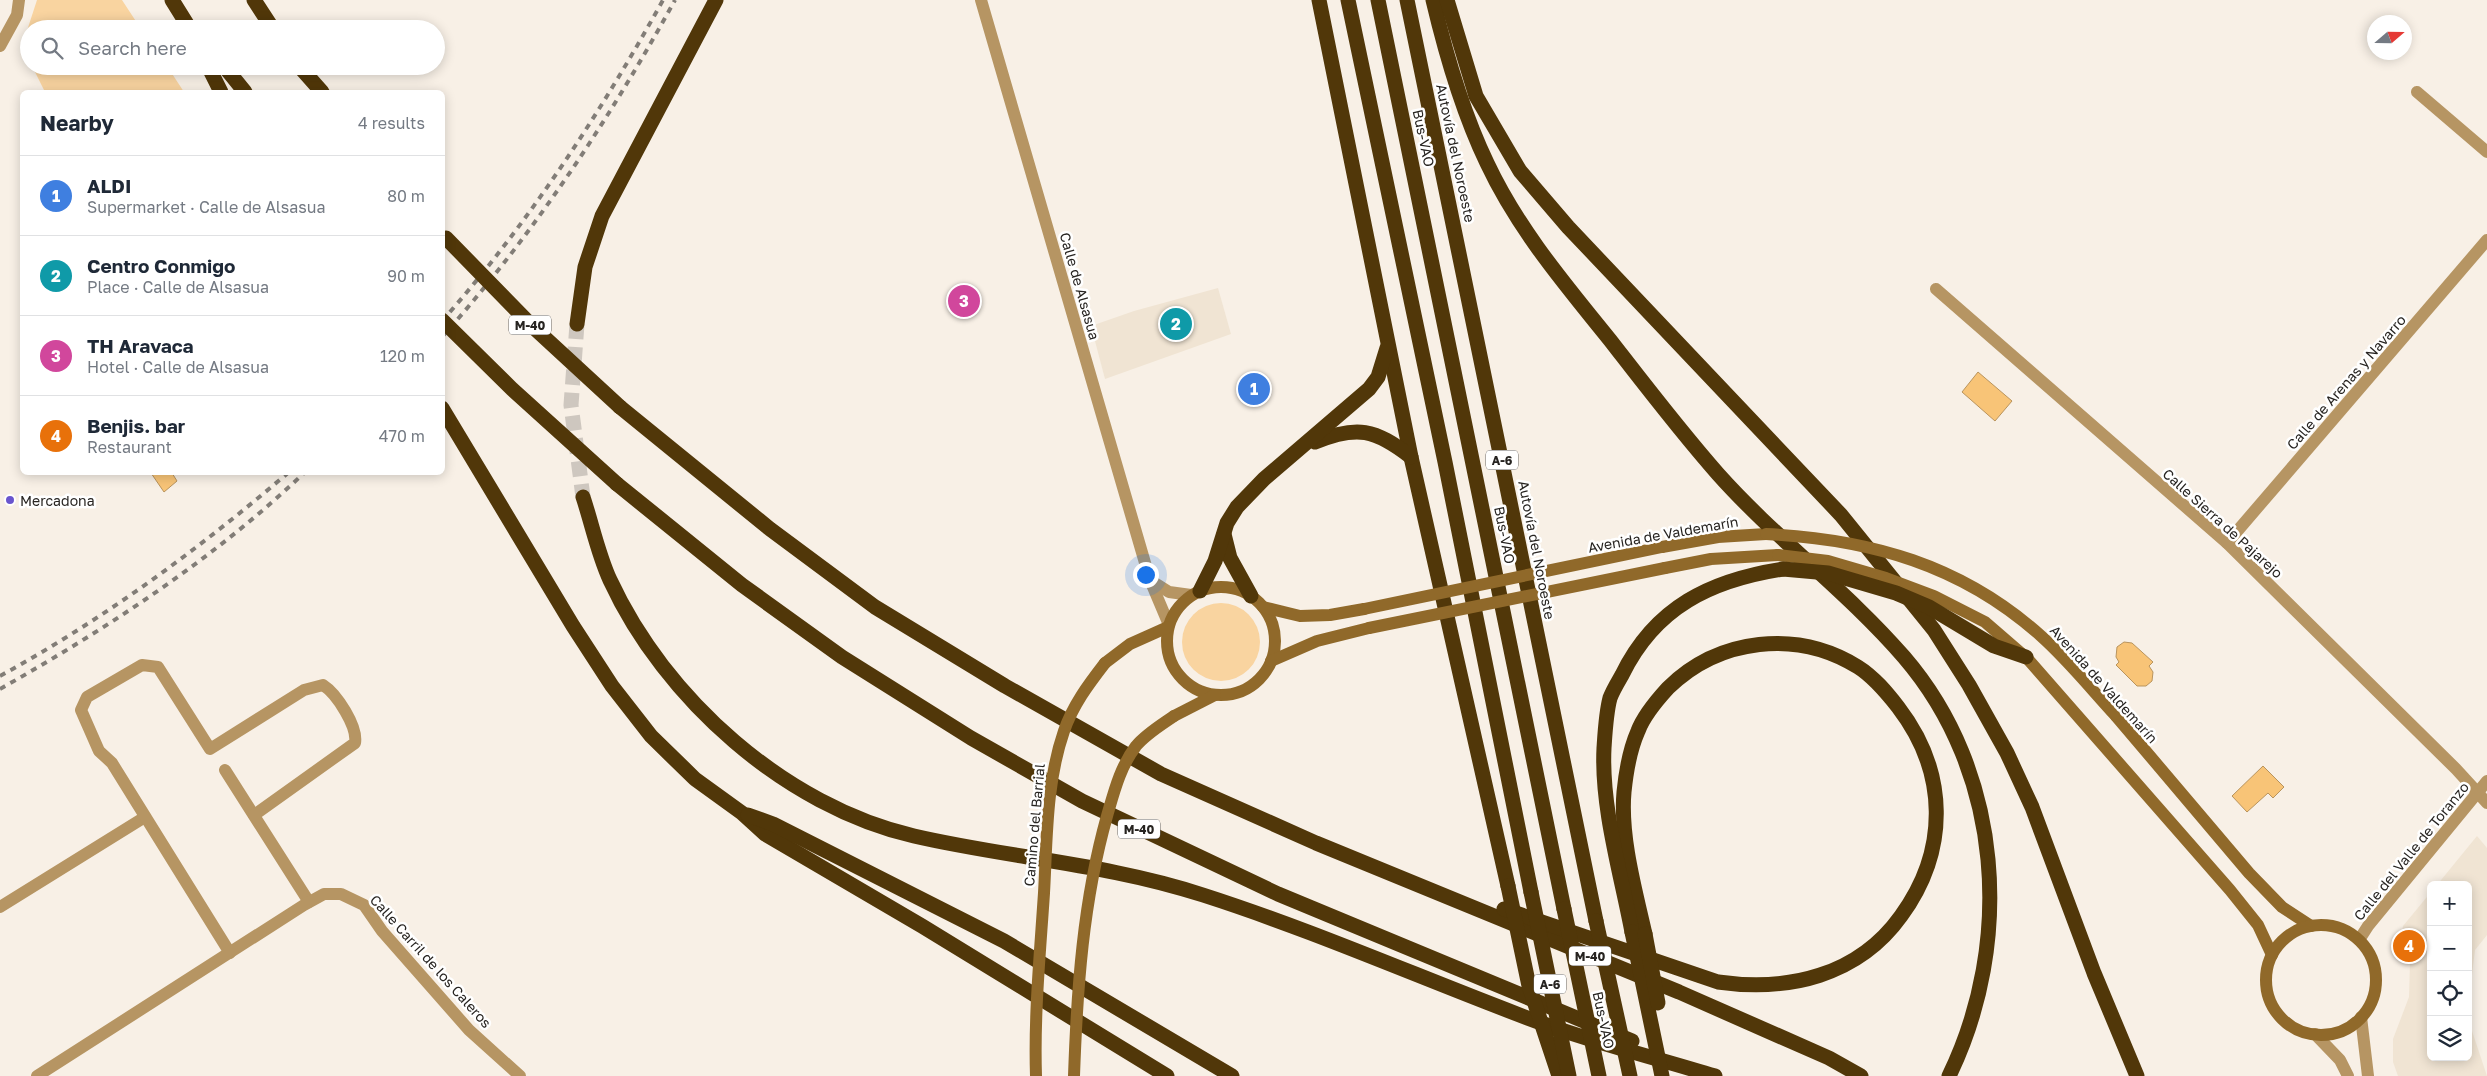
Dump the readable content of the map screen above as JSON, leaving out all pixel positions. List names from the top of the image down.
{
  "streets": {
    "highway": [
      "Bus-VAO",
      "Autovía del Noroeste",
      "M-40",
      "A-6"
    ],
    "main road": ["Avenida de Valdemarín", "Camino del Barrial"],
    "street": [
      "Calle de Alsasua",
      "Calle de Arenas y Navarro",
      "Calle Sierra de Pajarejo",
      "Calle del Valle de Toranzo",
      "Calle Carril de los Caleros"
    ]
  },
  "crossings": [
    ["Calle de Alsasua", "Avenida de Valdemarín"],
    ["Calle de Alsasua", "Camino del Barrial"],
    ["Calle de Arenas y Navarro", "Calle Sierra de Pajarejo"],
    ["Calle Sierra de Pajarejo", "Calle del Valle de Toranzo"],
    ["Avenida de Valdemarín", "Camino del Barrial"],
    ["Avenida de Valdemarín", "Calle del Valle de Toranzo"]
  ],
  "places": ["Mercadona"],
  "north": "right",
  "page": {
    "search": "Search here",
    "heading": ["Nearby", "4 results"],
    "list": [
      {
        "mark": "1",
        "name": "ALDI",
        "note": "Supermarket · Calle de Alsasua",
        "value": "80 m"
      },
      {
        "mark": "2",
        "name": "Centro Conmigo",
        "note": "Place · Calle de Alsasua",
        "value": "90 m"
      },
      {
        "mark": "3",
        "name": "TH Aravaca",
        "note": "Hotel · Calle de Alsasua",
        "value": "120 m"
      },
      {
        "mark": "4",
        "name": "Benjis. bar",
        "note": "Restaurant",
        "value": "470 m"
      }
    ],
    "pins": [
      "3",
      "2",
      "1",
      "4"
    ],
    "map_buttons": ["+", "−"]
  }
}
